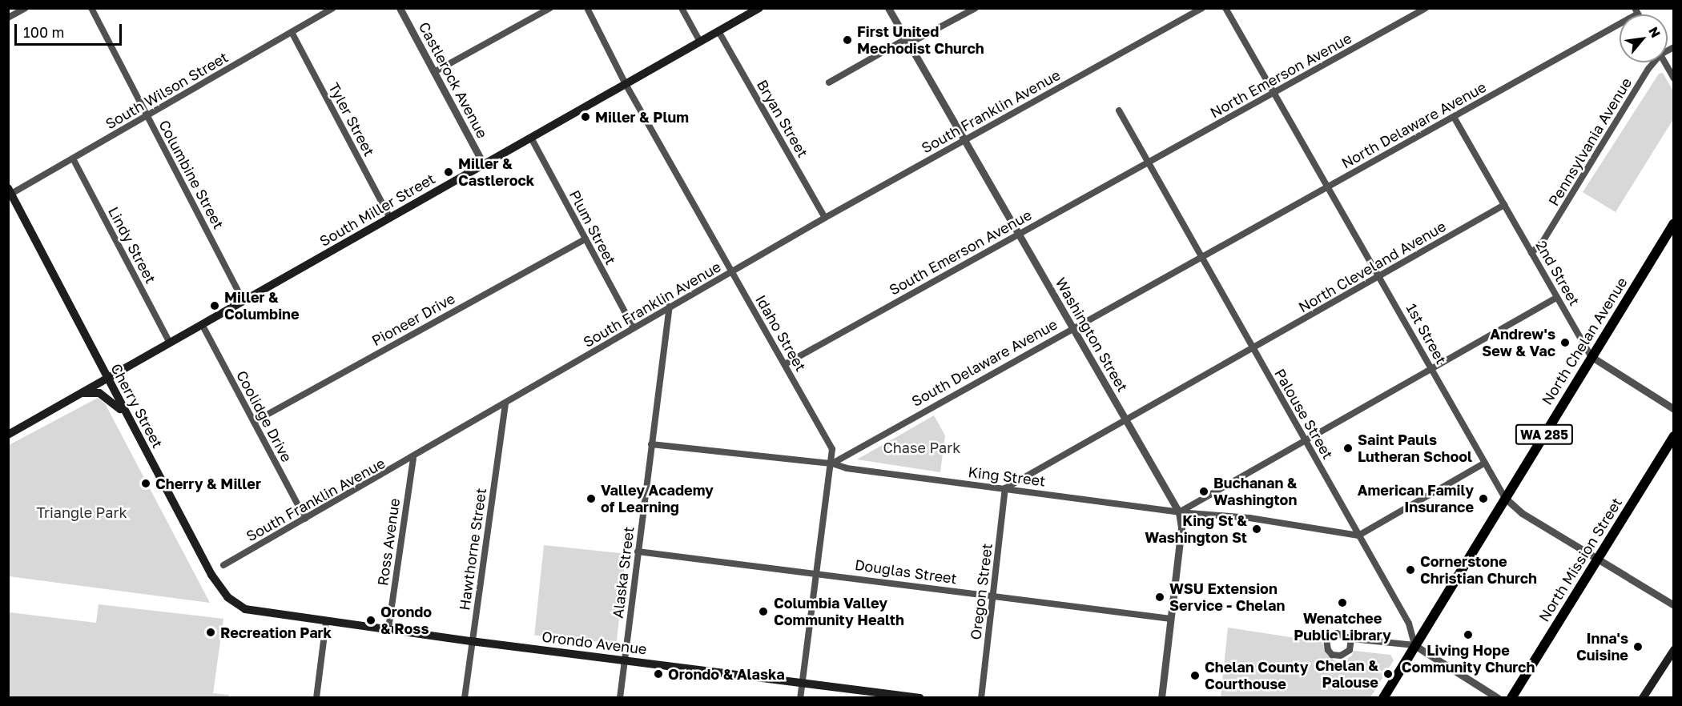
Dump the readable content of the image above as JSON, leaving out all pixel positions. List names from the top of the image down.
{
  "streets": {
    "main road": [
      "South Miller Street",
      "North Chelan Avenue",
      "Cherry Street",
      "WA 285",
      "North Mission Street",
      "Orondo Avenue"
    ],
    "street": [
      "North Emerson Avenue",
      "Castlerock Avenue",
      "South Wilson Street",
      "South Franklin Avenue",
      "Bryan Street",
      "Tyler Street",
      "North Delaware Avenue",
      "Pennsylvania Avenue",
      "Columbine Street",
      "Plum Street",
      "Lindy Street",
      "South Emerson Avenue",
      "North Cleveland Avenue",
      "2nd Street",
      "Pioneer Drive",
      "Idaho Street",
      "1st Street",
      "Washington Street",
      "South Delaware Avenue",
      "Palouse Street",
      "Coolidge Drive",
      "King Street",
      "Ross Avenue",
      "Hawthorne Street",
      "Douglas Street",
      "Alaska Street",
      "Oregon Street"
    ]
  },
  "crossings": [
    ["North Emerson Avenue", "South Emerson Avenue"],
    ["North Emerson Avenue", "1st Street"],
    ["North Emerson Avenue", "Palouse Street"],
    ["Castlerock Avenue", "South Miller Street"],
    ["South Wilson Street", "Tyler Street"],
    ["South Wilson Street", "Columbine Street"],
    ["South Wilson Street", "Lindy Street"],
    ["South Wilson Street", "Cherry Street"],
    ["South Franklin Avenue", "Bryan Street"],
    ["South Franklin Avenue", "Plum Street"],
    ["South Franklin Avenue", "Idaho Street"],
    ["South Franklin Avenue", "Washington Street"],
    ["South Franklin Avenue", "Coolidge Drive"],
    ["South Franklin Avenue", "Ross Avenue"],
    ["South Franklin Avenue", "Hawthorne Street"],
    ["South Franklin Avenue", "Alaska Street"],
    ["Bryan Street", "South Miller Street"],
    ["Tyler Street", "South Miller Street"],
    ["North Delaware Avenue", "2nd Street"],
    ["North Delaware Avenue", "1st Street"],
    ["North Delaware Avenue", "South Delaware Avenue"],
    ["North Delaware Avenue", "Palouse Street"],
    ["Pennsylvania Avenue", "2nd Street"],
    ["Columbine Street", "South Miller Street"],
    ["South Miller Street", "Plum Street"],
    ["South Miller Street", "Lindy Street"],
    ["South Miller Street", "Idaho Street"],
    ["South Miller Street", "Cherry Street"],
    ["South Miller Street", "Coolidge Drive"],
    ["Plum Street", "Pioneer Drive"],
    ["South Emerson Avenue", "Idaho Street"],
    ["South Emerson Avenue", "Washington Street"],
    ["South Emerson Avenue", "Palouse Street"],
    ["North Cleveland Avenue", "2nd Street"],
    ["North Cleveland Avenue", "1st Street"],
    ["North Cleveland Avenue", "Washington Street"],
    ["North Cleveland Avenue", "Palouse Street"],
    ["North Cleveland Avenue", "King Street"],
    ["North Cleveland Avenue", "Oregon Street"],
    ["2nd Street", "North Chelan Avenue"],
    ["Pioneer Drive", "Coolidge Drive"],
    ["Idaho Street", "South Delaware Avenue"],
    ["Idaho Street", "King Street"],
    ["Idaho Street", "Douglas Street"],
    ["Idaho Street", "Orondo Avenue"],
    ["1st Street", "North Chelan Avenue"],
    ["1st Street", "North Mission Street"],
    ["Washington Street", "South Delaware Avenue"],
    ["Washington Street", "King Street"],
    ["Washington Street", "Douglas Street"],
    ["North Chelan Avenue", "Palouse Street"],
    ["North Chelan Avenue", "WA 285"],
    ["South Delaware Avenue", "Palouse Street"],
    ["South Delaware Avenue", "King Street"],
    ["Cherry Street", "Orondo Avenue"],
    ["Palouse Street", "WA 285"],
    ["Palouse Street", "King Street"],
    ["King Street", "Alaska Street"],
    ["King Street", "Oregon Street"],
    ["Ross Avenue", "Orondo Avenue"],
    ["Hawthorne Street", "Orondo Avenue"],
    ["Douglas Street", "Alaska Street"],
    ["Douglas Street", "Oregon Street"],
    ["Alaska Street", "Orondo Avenue"]
  ],
  "parks": ["Chase Park", "Triangle Park"],
  "places": [
    "First United Mechodist Church",
    "Miller & Plum",
    "Miller & Castlerock",
    "Miller & Columbine",
    "Andrew's Sew & Vac",
    "Saint Pauls Lutheran School",
    "Cherry & Miller",
    "Buchanan & Washington",
    "Valley Academy of Learning",
    "American Family Insurance",
    "King St & Washington St",
    "Cornerstone Christian Church",
    "WSU Extension Service - Chelan",
    "Wenatchee Public Library",
    "Columbia Valley Community Health",
    "Orondo & Ross",
    "Recreation Park",
    "Living Hope Community Church",
    "Inna's Cuisine",
    "Orondo & Alaska",
    "Chelan & Palouse",
    "Chelan County Courthouse"
  ],
  "scale_bar": "100 m",
  "north": "top right"
}
